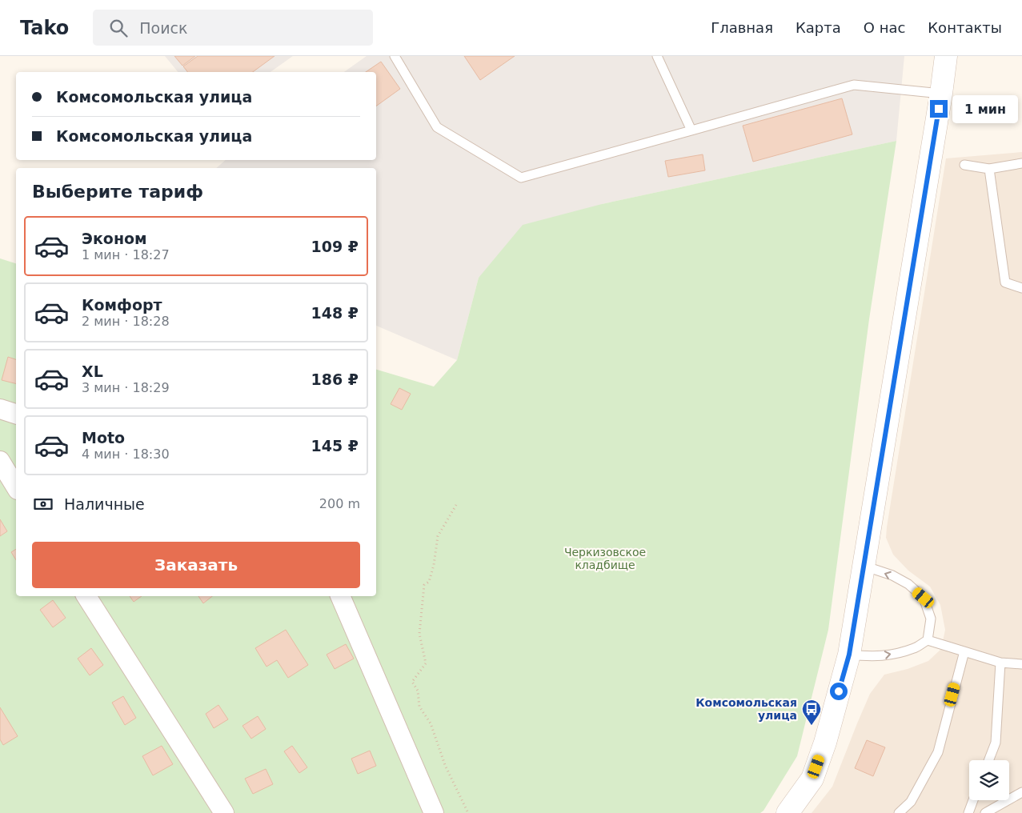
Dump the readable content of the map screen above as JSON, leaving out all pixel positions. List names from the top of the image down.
{
  "parks": ["Черкизовское кладбище"],
  "places": {
    "bus stop": ["Комсомольская улица"]
  },
  "page": {
    "header": "Tako",
    "search": "Поиск",
    "nav": [
      "Главная",
      "Карта",
      "О нас",
      "Контакты"
    ],
    "banner": ["Комсомольская улица", "Комсомольская улица"],
    "bubble": "1 мин",
    "heading": "Выберите тариф",
    "list": [
      {
        "name": "Эконом",
        "note": "1 мин · 18:27",
        "value": "109 ₽"
      },
      {
        "name": "Комфорт",
        "note": "2 мин · 18:28",
        "value": "148 ₽"
      },
      {
        "name": "XL",
        "note": "3 мин · 18:29",
        "value": "186 ₽"
      },
      {
        "name": "Moto",
        "note": "4 мин · 18:30",
        "value": "145 ₽"
      }
    ],
    "pay": ["Наличные", "200 m"],
    "buttons": "Заказать"
  }
}
